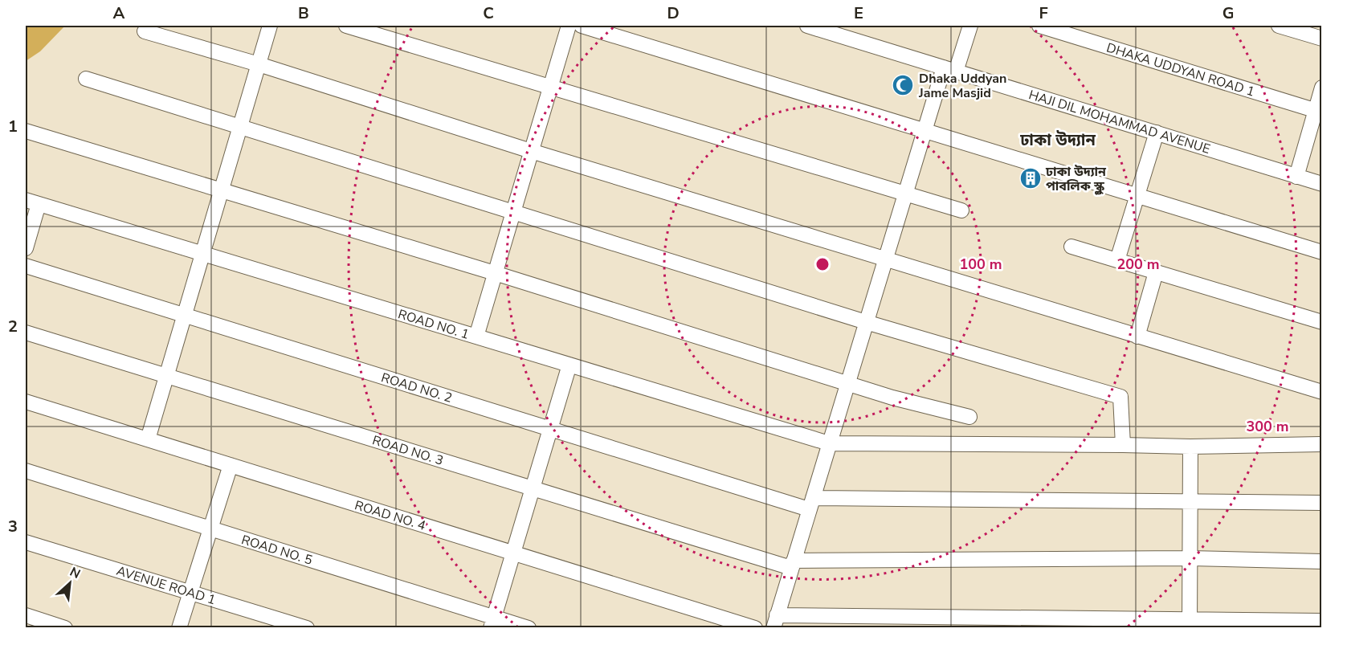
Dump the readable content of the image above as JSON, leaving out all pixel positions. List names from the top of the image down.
{
  "streets": {
    "street": [
      "DHAKA UDDYAN ROAD 1",
      "HAJI DIL MOHAMMAD AVENUE",
      "ROAD NO. 1",
      "ROAD NO. 2",
      "ROAD NO. 3",
      "ROAD NO. 4",
      "ROAD NO. 5",
      "AVENUE ROAD 1"
    ]
  },
  "districts": ["ঢাকা উদ্যান"],
  "places": {
    "mosque": ["Dhaka Uddyan Jame Masjid"],
    "building": ["ঢাকা উদ্যান পাবলিক স্কুল"]
  },
  "north": "top right",
  "grid": {
    "columns": [
      "A",
      "B",
      "C",
      "D",
      "E",
      "F",
      "G"
    ],
    "rows": ["1", "2", "3"]
  },
  "rings": ["100 m", "200 m", "300 m"]
}
